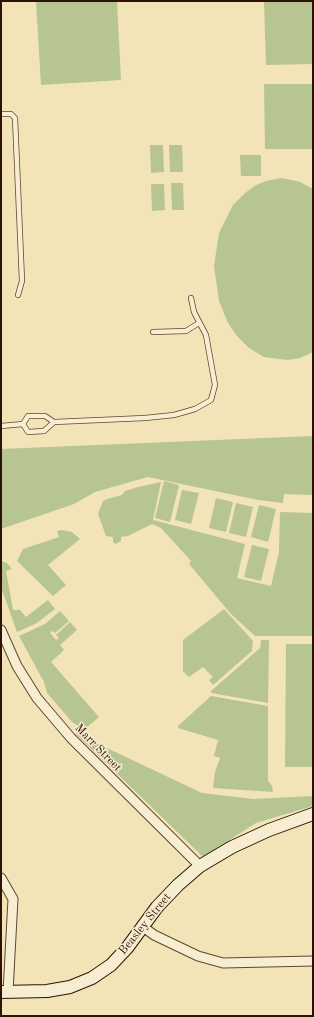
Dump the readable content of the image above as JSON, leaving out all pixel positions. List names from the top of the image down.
{
  "streets": {
    "main road": ["Beasley Street"],
    "street": ["Marr Street"]
  },
  "crossings": [
    ["Marr Street", "Beasley Street"]
  ]
}
